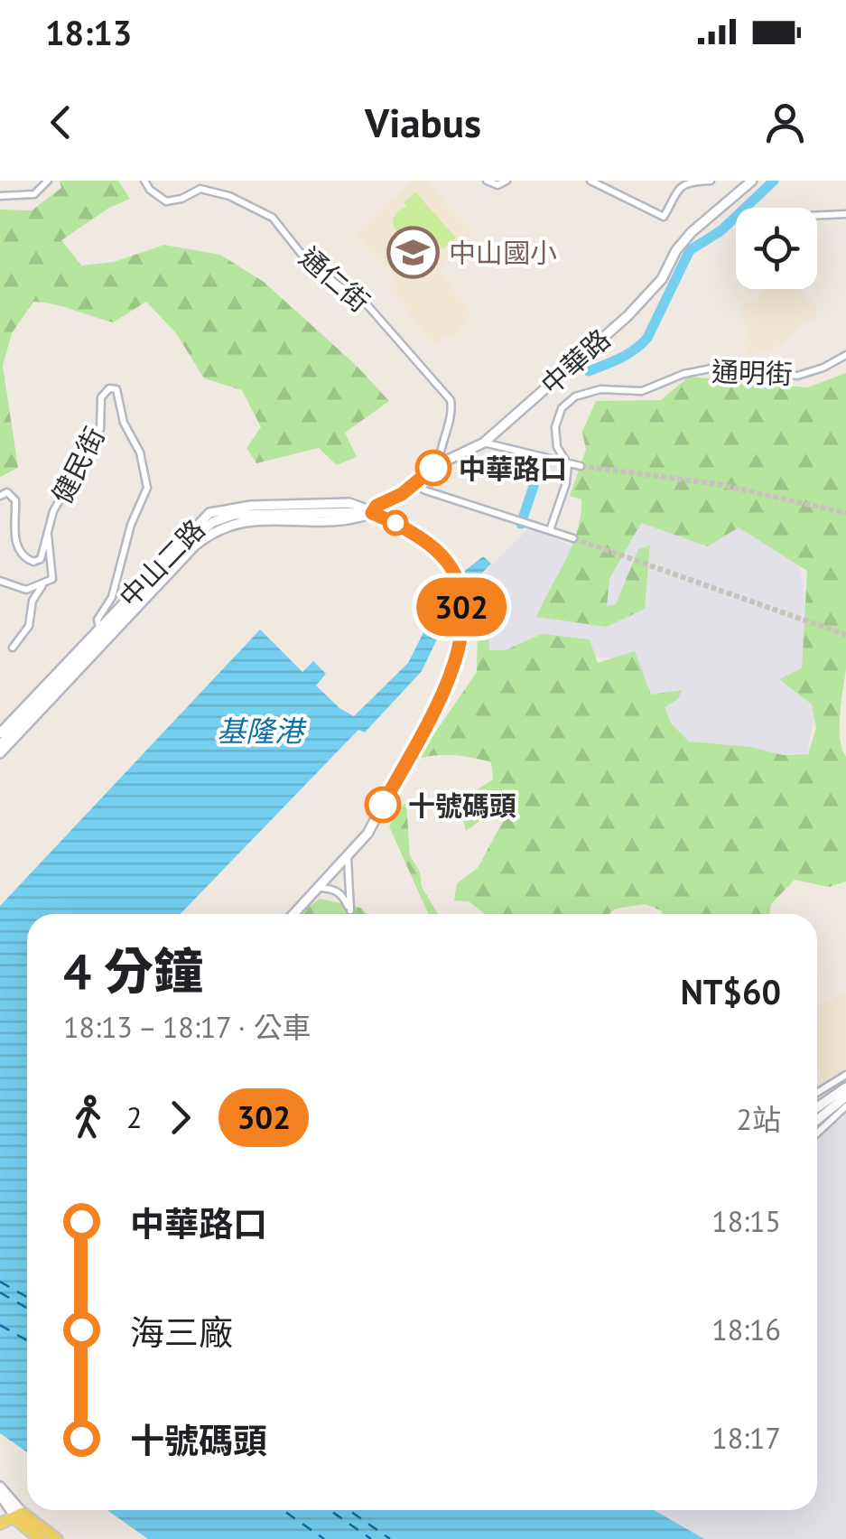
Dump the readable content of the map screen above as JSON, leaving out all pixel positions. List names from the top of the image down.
{
  "streets": {
    "street": [
      "通仁街",
      "中華路",
      "通明街",
      "健民街",
      "中山二路"
    ]
  },
  "crossings": [
    ["通仁街", "中華路"],
    ["中華路", "中山二路"],
    ["健民街", "中山二路"]
  ],
  "water": ["基隆港"],
  "places": {
    "school or university": ["中山國小"],
    "other": ["中華路口", "十號碼頭"]
  },
  "lines": ["bus line 302"],
  "page": {
    "status": "18:13",
    "header": "Viabus",
    "on_map": "302",
    "heading": ["4 分鐘", "18:13 – 18:17 · 公車", "NT$60"],
    "legs": ["2", "302", "2站"],
    "list": [
      {
        "name": "中華路口",
        "value": "18:15"
      },
      {
        "name": "海三廠",
        "value": "18:16"
      },
      {
        "name": "十號碼頭",
        "value": "18:17"
      }
    ]
  }
}
